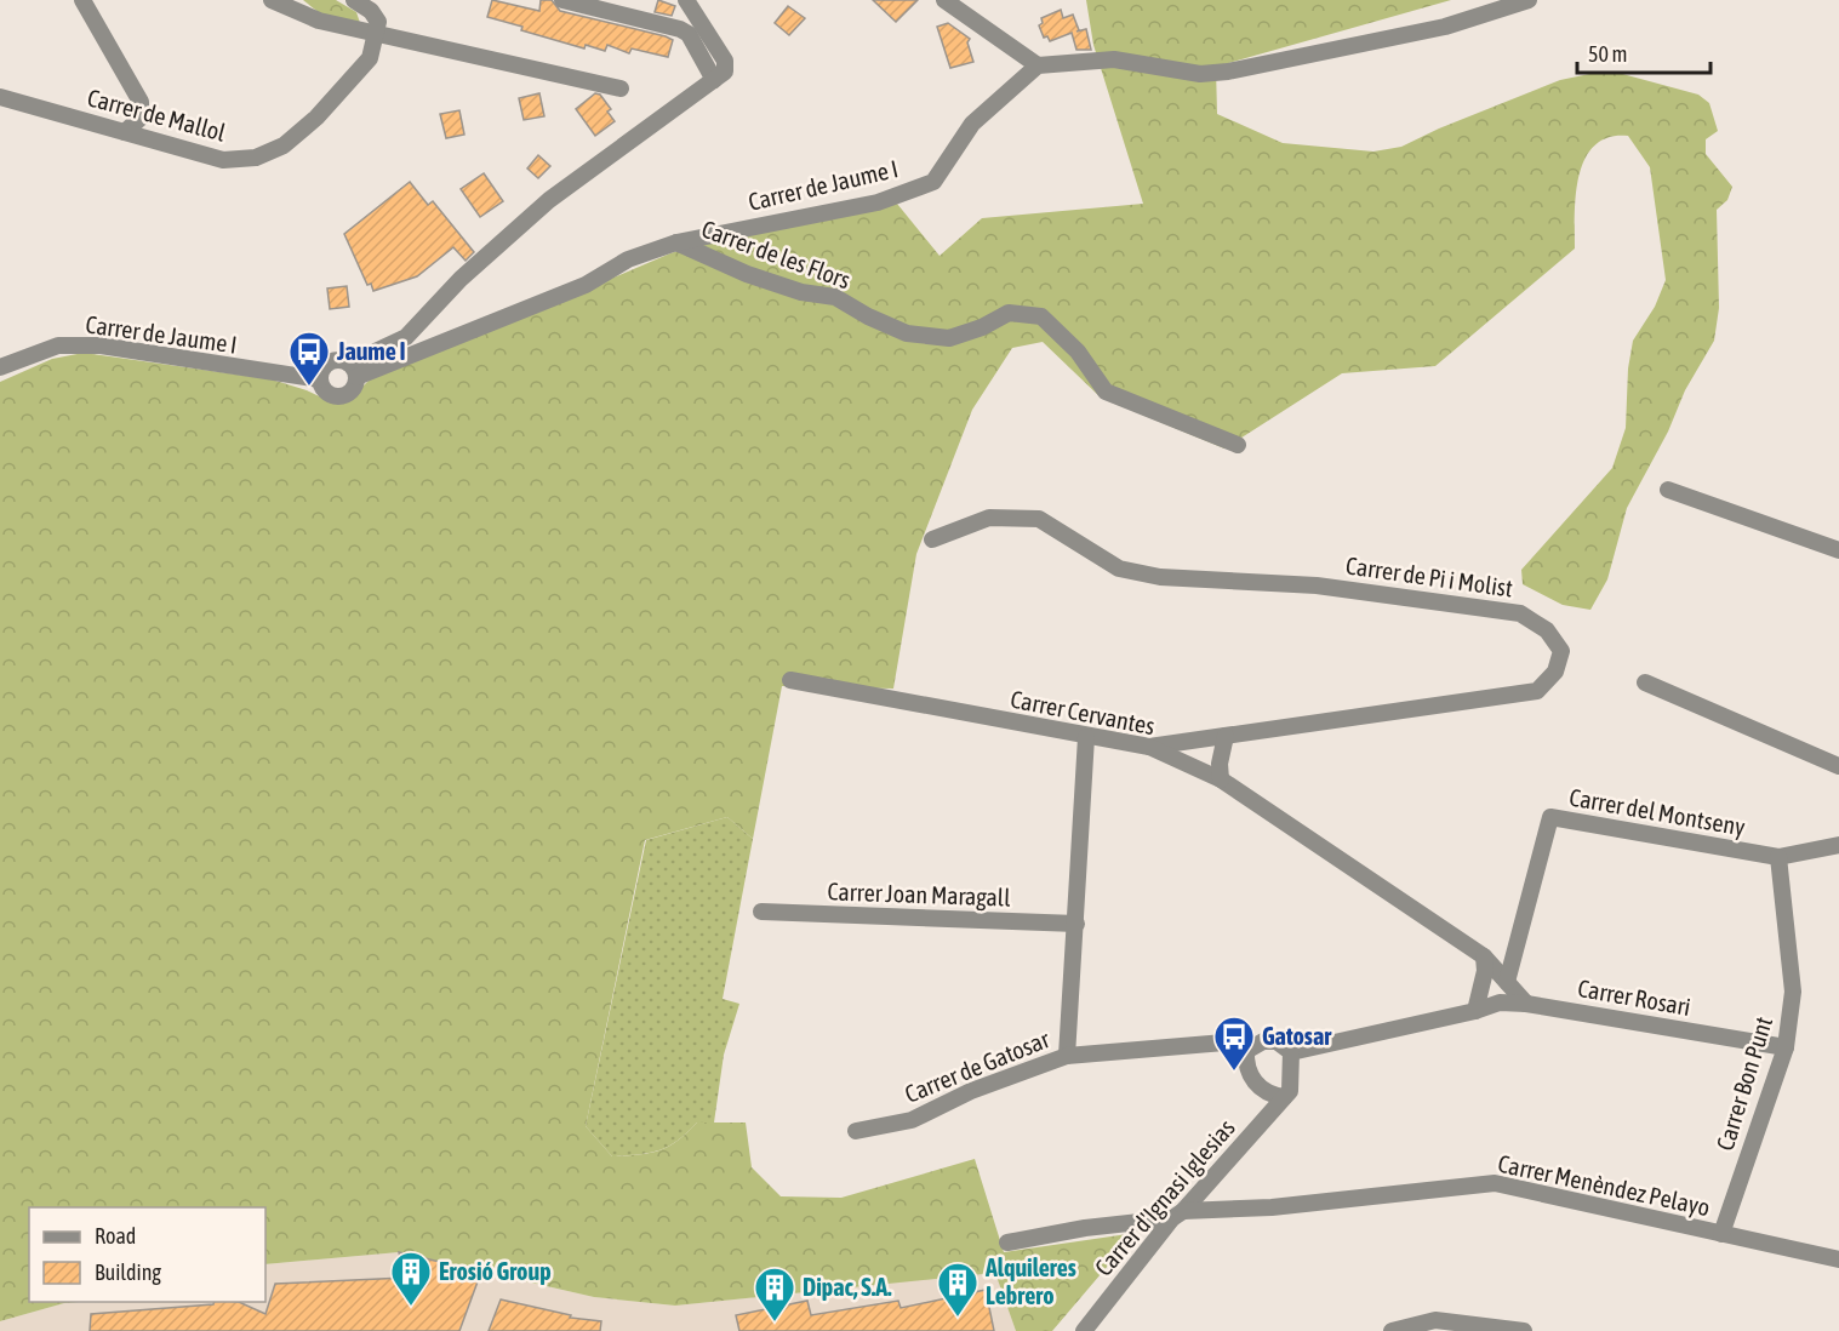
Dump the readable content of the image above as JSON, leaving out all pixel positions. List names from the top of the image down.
{
  "streets": {
    "street": [
      "Carrer de Mallol",
      "Carrer de Jaume I",
      "Carrer de les Flors",
      "Carrer de Pi i Molist",
      "Carrer Cervantes",
      "Carrer del Montseny",
      "Carrer Joan Maragall",
      "Carrer Rosari",
      "Carrer de Gatosar",
      "Carrer Bon Punt",
      "Carrer Menèndez Pelayo",
      "Carrer d'Ignasi Iglesias"
    ]
  },
  "crossings": [
    ["Carrer de Jaume I", "Carrer de les Flors"],
    ["Carrer de Pi i Molist", "Carrer Cervantes"],
    ["Carrer Cervantes", "Carrer del Montseny"],
    ["Carrer Cervantes", "Carrer Rosari"],
    ["Carrer del Montseny", "Carrer Bon Punt"],
    ["Carrer Rosari", "Carrer de Gatosar"],
    ["Carrer Rosari", "Carrer Bon Punt"],
    ["Carrer de Gatosar", "Carrer d'Ignasi Iglesias"],
    ["Carrer Bon Punt", "Carrer Menèndez Pelayo"],
    ["Carrer Menèndez Pelayo", "Carrer d'Ignasi Iglesias"]
  ],
  "places": {
    "bus stop": ["Jaume I", "Gatosar"],
    "building": ["Erosió Group", "Alquileres Lebrero", "Dipac, S.A."]
  },
  "legend": ["Road", "Building"],
  "scale_bar": "50 m"
}
